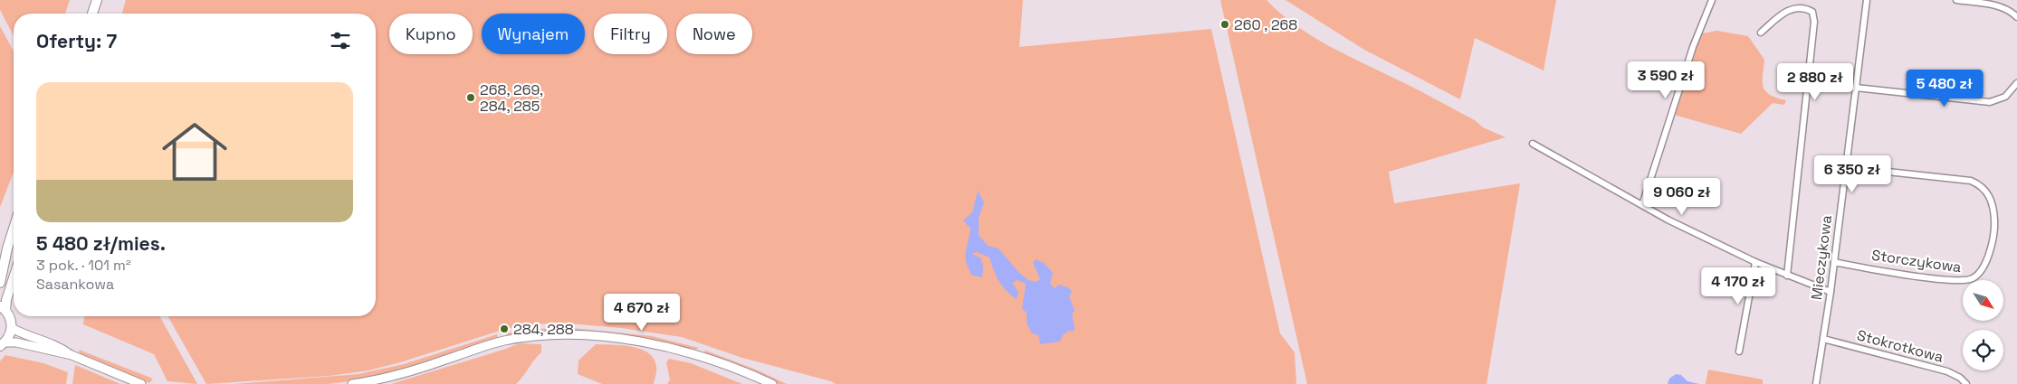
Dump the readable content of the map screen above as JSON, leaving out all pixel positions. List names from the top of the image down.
{
  "streets": {
    "street": ["Mieczykowa", "Storczykowa", "Stokrotkowa"]
  },
  "crossings": [
    ["Mieczykowa", "Storczykowa"],
    ["Mieczykowa", "Stokrotkowa"]
  ],
  "places": ["260 , 268", "268, 269, 284, 285", "284, 288"],
  "north": "bottom right",
  "page": {
    "chip": [
      "Kupno",
      "Wynajem",
      "Filtry",
      "Nowe"
    ],
    "heading": "Oferty: 7",
    "price": [
      "3 590 zł",
      "2 880 zł",
      "5 480 zł",
      "6 350 zł",
      "9 060 zł",
      "4 170 zł",
      "4 670 zł"
    ],
    "list": [
      {
        "name": "5 480 zł/mies.",
        "note": "3 pok. · 101 m² · Sasankowa"
      }
    ]
  }
}
